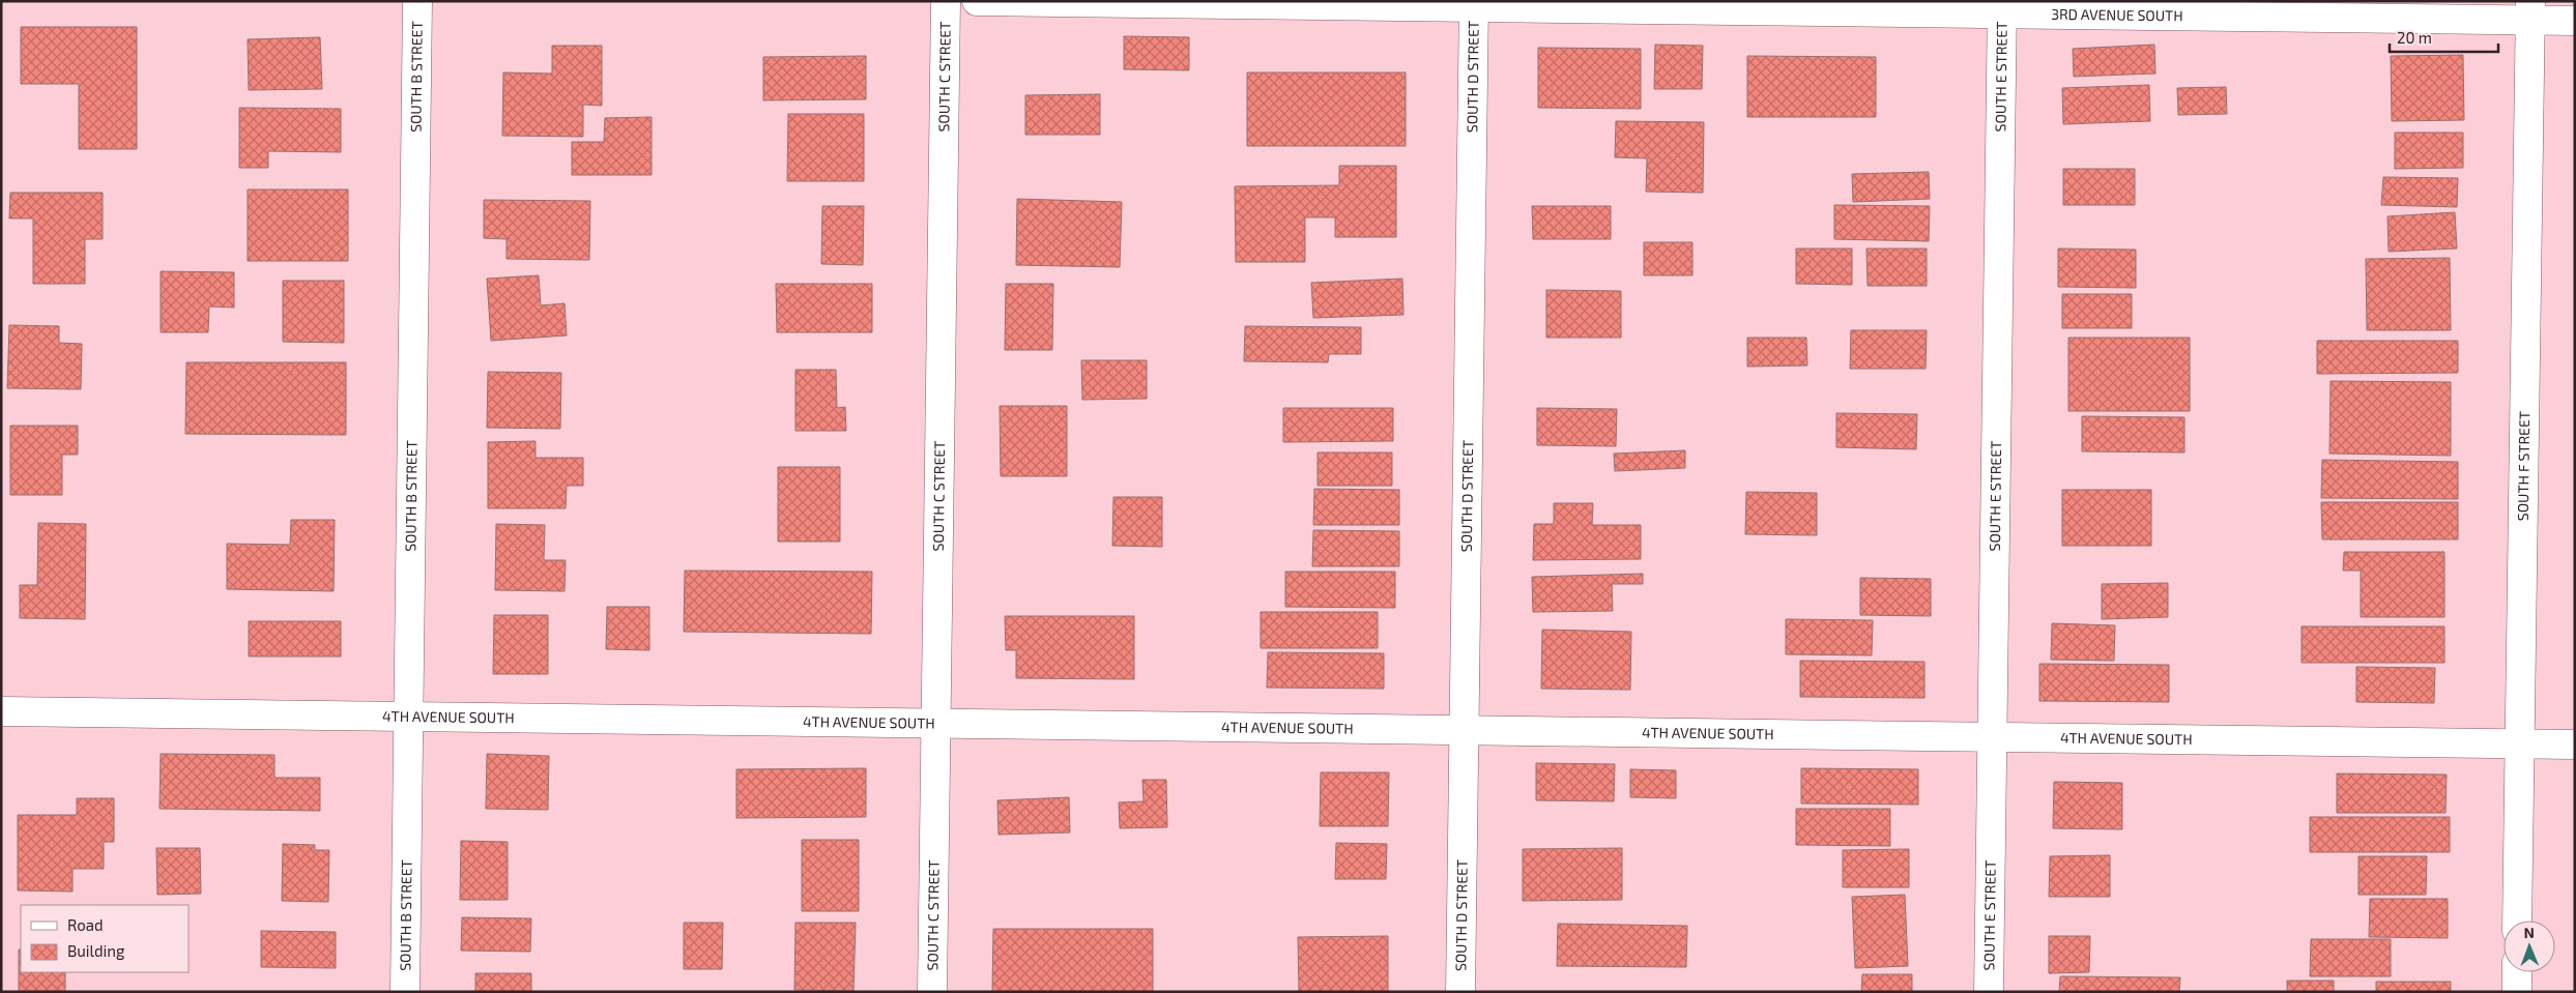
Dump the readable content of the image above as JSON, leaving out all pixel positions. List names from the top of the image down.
{
  "streets": {
    "street": [
      "3RD AVENUE SOUTH",
      "SOUTH B STREET",
      "SOUTH C STREET",
      "SOUTH D STREET",
      "SOUTH E STREET",
      "SOUTH F STREET",
      "4TH AVENUE SOUTH"
    ]
  },
  "crossings": [
    ["3RD AVENUE SOUTH", "SOUTH D STREET"],
    ["3RD AVENUE SOUTH", "SOUTH E STREET"],
    ["3RD AVENUE SOUTH", "SOUTH F STREET"],
    ["SOUTH B STREET", "4TH AVENUE SOUTH"],
    ["SOUTH C STREET", "4TH AVENUE SOUTH"],
    ["SOUTH D STREET", "4TH AVENUE SOUTH"],
    ["SOUTH E STREET", "4TH AVENUE SOUTH"],
    ["SOUTH F STREET", "4TH AVENUE SOUTH"]
  ],
  "legend": ["Road", "Building"],
  "scale_bar": "20 m",
  "north": "top"
}
